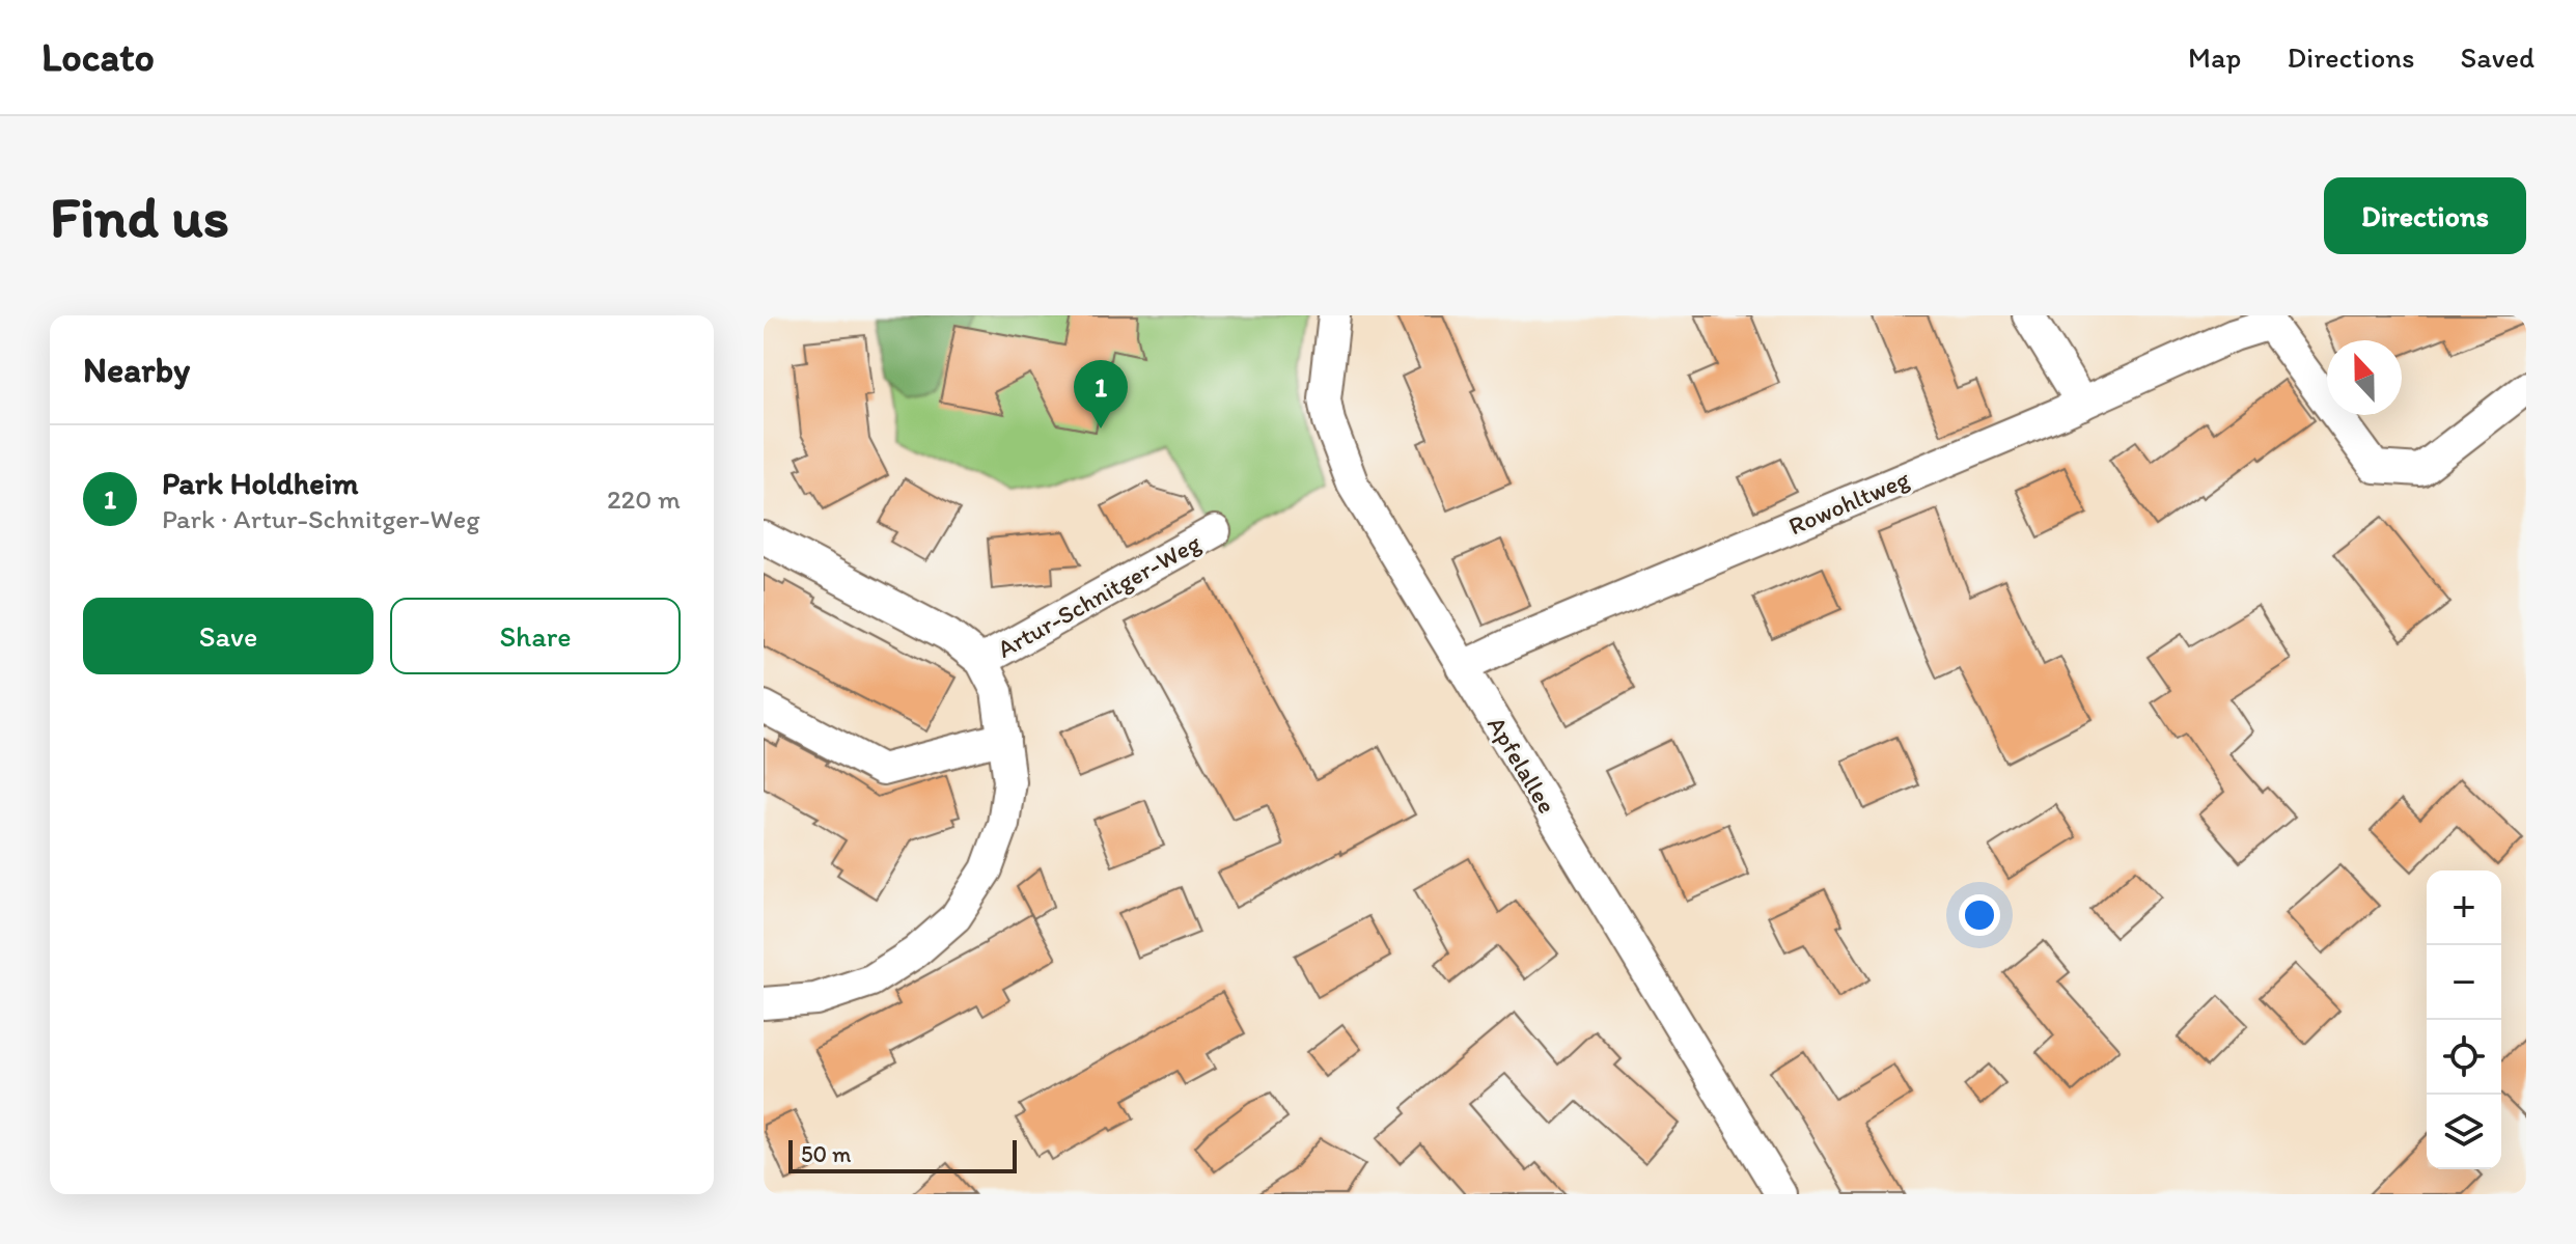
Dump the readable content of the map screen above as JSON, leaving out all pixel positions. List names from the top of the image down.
{
  "streets": {
    "street": ["Rowohltweg", "Artur-Schnitger-Weg", "Apfelallee"]
  },
  "crossings": [
    ["Rowohltweg", "Apfelallee"]
  ],
  "scale_bar": "50 m",
  "north": "top",
  "page": {
    "header": "Locato",
    "nav": ["Map", "Directions", "Saved"],
    "buttons": [
      "Directions",
      ["Save", "Share"]
    ],
    "title": "Find us",
    "heading": "Nearby",
    "pins": "1",
    "list": [
      {
        "mark": "1",
        "name": "Park Holdheim",
        "note": "Park · Artur-Schnitger-Weg",
        "value": "220 m"
      }
    ],
    "map_buttons": ["+", "−"],
    "scale": "50 m"
  }
}
